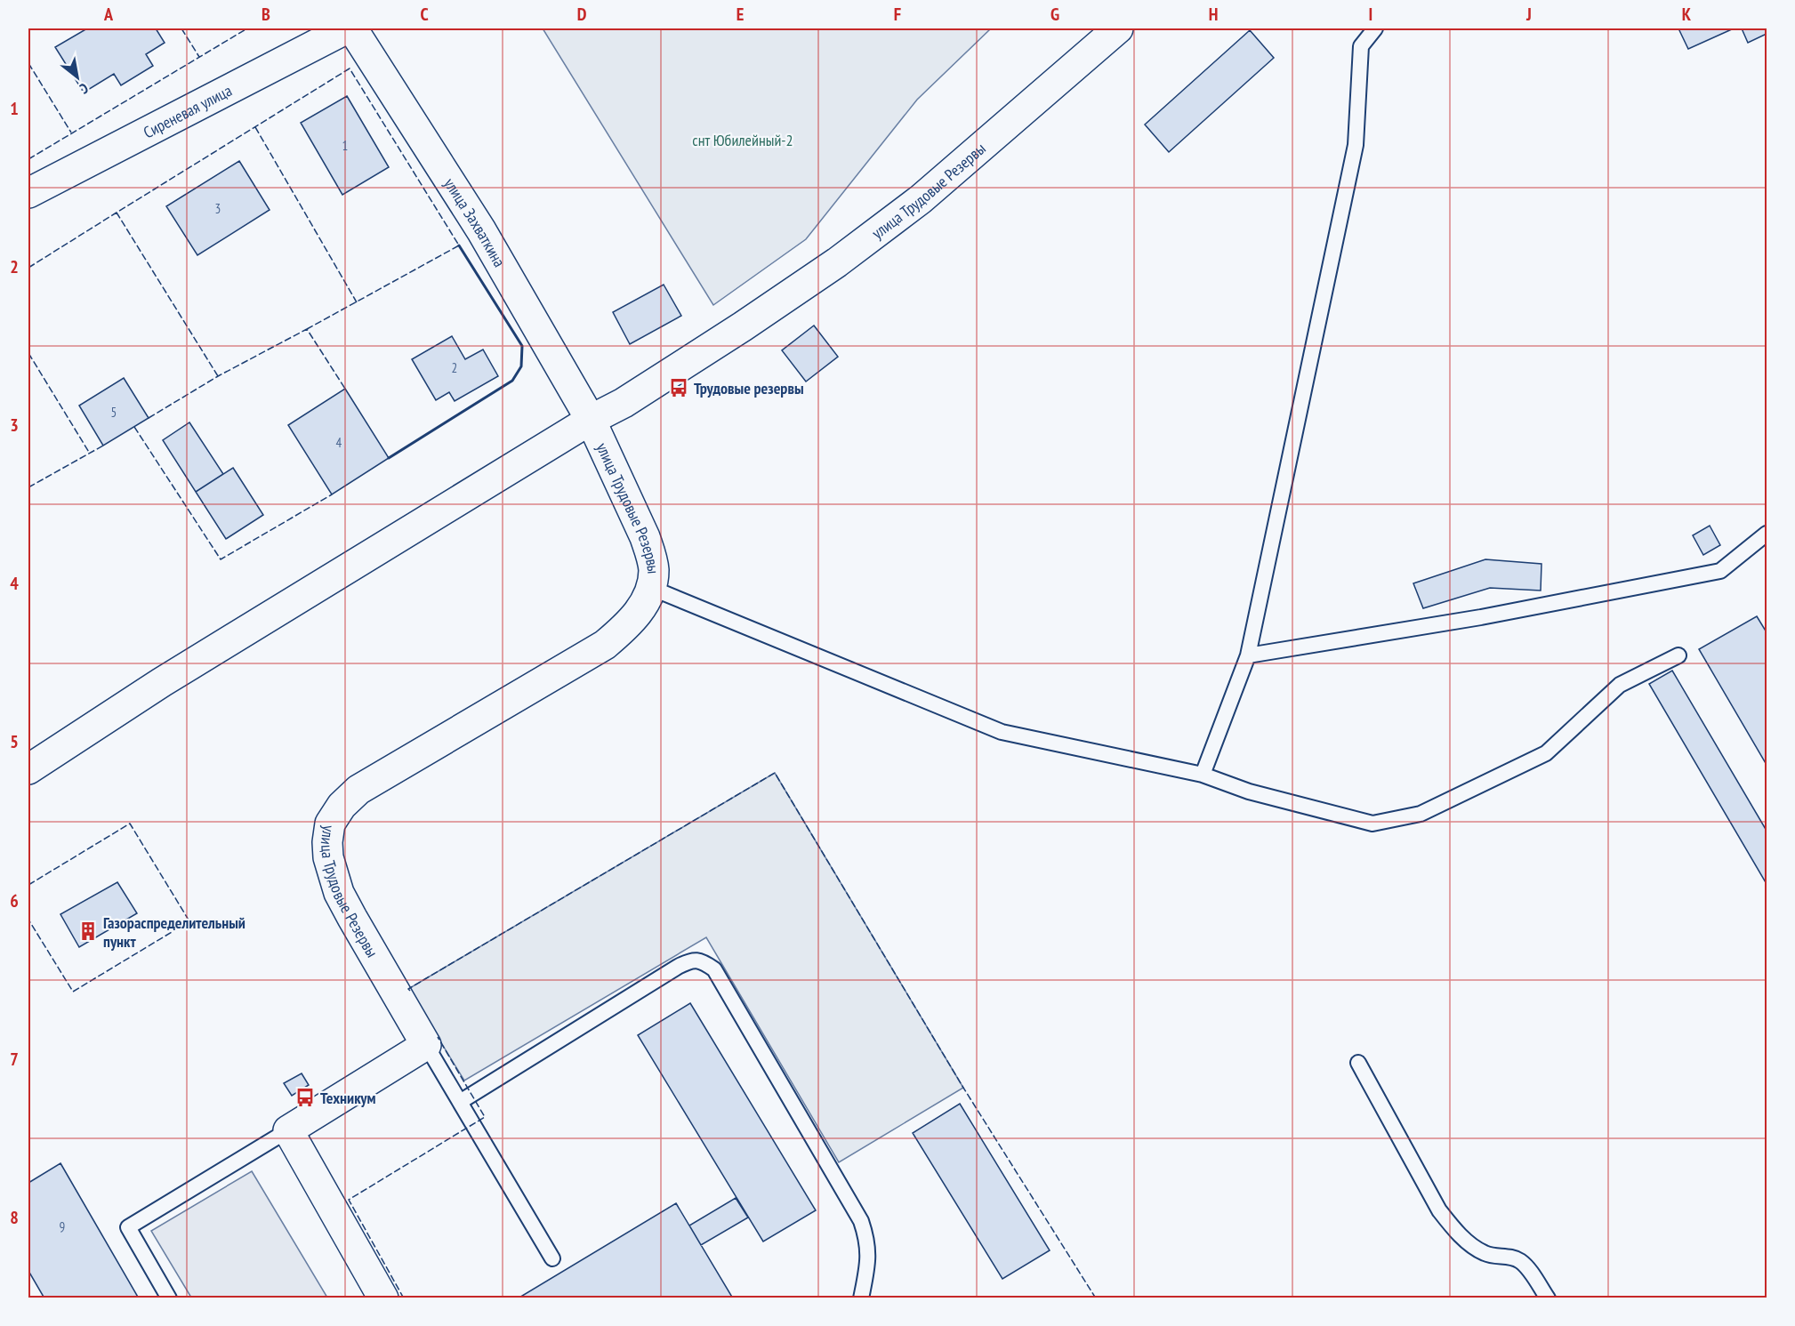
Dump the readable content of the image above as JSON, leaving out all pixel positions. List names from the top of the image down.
{
  "streets": {
    "street": ["Сиреневая улица", "улица Трудовые Резервы", "улица Захваткина"]
  },
  "crossings": [
    ["улица Трудовые Резервы", "улица Захваткина"]
  ],
  "parks": ["снт Юбилейный-2"],
  "places": {
    "bus stop": ["Трудовые резервы", "Техникум"],
    "building": ["Газораспределительный пункт"]
  },
  "house_numbers": [
    "1",
    "3",
    "2",
    "5",
    "4",
    "9"
  ],
  "north": "bottom right",
  "grid": {
    "columns": [
      "A",
      "B",
      "C",
      "D",
      "E",
      "F",
      "G",
      "H",
      "I",
      "J",
      "K"
    ],
    "rows": [
      "1",
      "2",
      "3",
      "4",
      "5",
      "6",
      "7",
      "8"
    ]
  }
}
